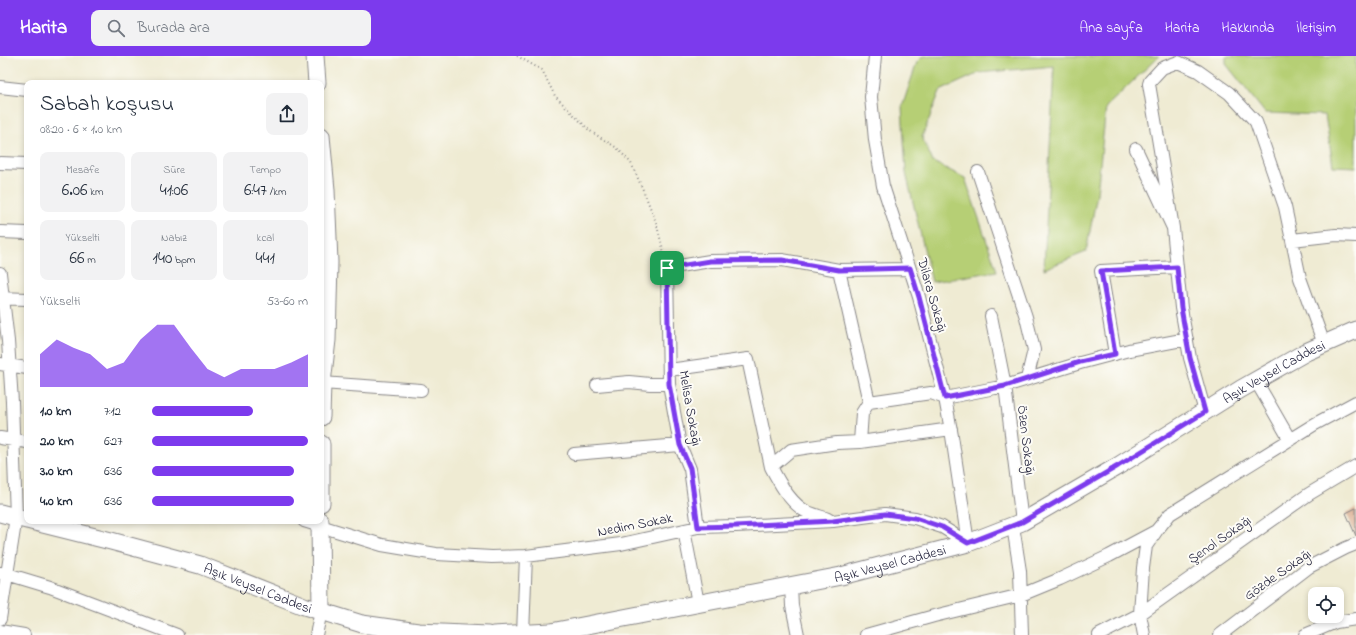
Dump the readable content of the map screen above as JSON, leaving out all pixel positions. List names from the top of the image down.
{
  "streets": {
    "street": [
      "Dilara Sokağı",
      "Aşık Veysel Caddesi",
      "Melisa Sokağı",
      "Özen Sokağı",
      "Nedim Sokak",
      "Şenol Sokağı",
      "Gözde Sokağı"
    ]
  },
  "crossings": [
    ["Dilara Sokağı", "Aşık Veysel Caddesi"],
    ["Dilara Sokağı", "Nedim Sokak"],
    ["Aşık Veysel Caddesi", "Özen Sokağı"],
    ["Aşık Veysel Caddesi", "Nedim Sokak"],
    ["Melisa Sokağı", "Nedim Sokak"]
  ],
  "page": {
    "header": "Harita",
    "search": "Burada ara",
    "nav": [
      "Ana sayfa",
      "Harita",
      "Hakkında",
      "İletişim"
    ],
    "heading": ["Sabah koşusu", "08:20 · 6 × 1.0 km"],
    "stats": [
      ["Mesafe", "6.06 km"],
      ["Süre", "41:06"],
      ["Tempo", "6:47 /km"],
      ["Yükselti", "66 m"],
      ["Nabız", "140 bpm"],
      ["kcal", "441"]
    ],
    "chart": ["Yükselti", "53–60 m"],
    "list": [
      {
        "name": "1.0 km",
        "note": "7:12"
      },
      {
        "name": "2.0 km",
        "note": "6:27"
      },
      {
        "name": "3.0 km",
        "note": "6:36"
      },
      {
        "name": "4.0 km",
        "note": "6:36"
      }
    ]
  }
}
